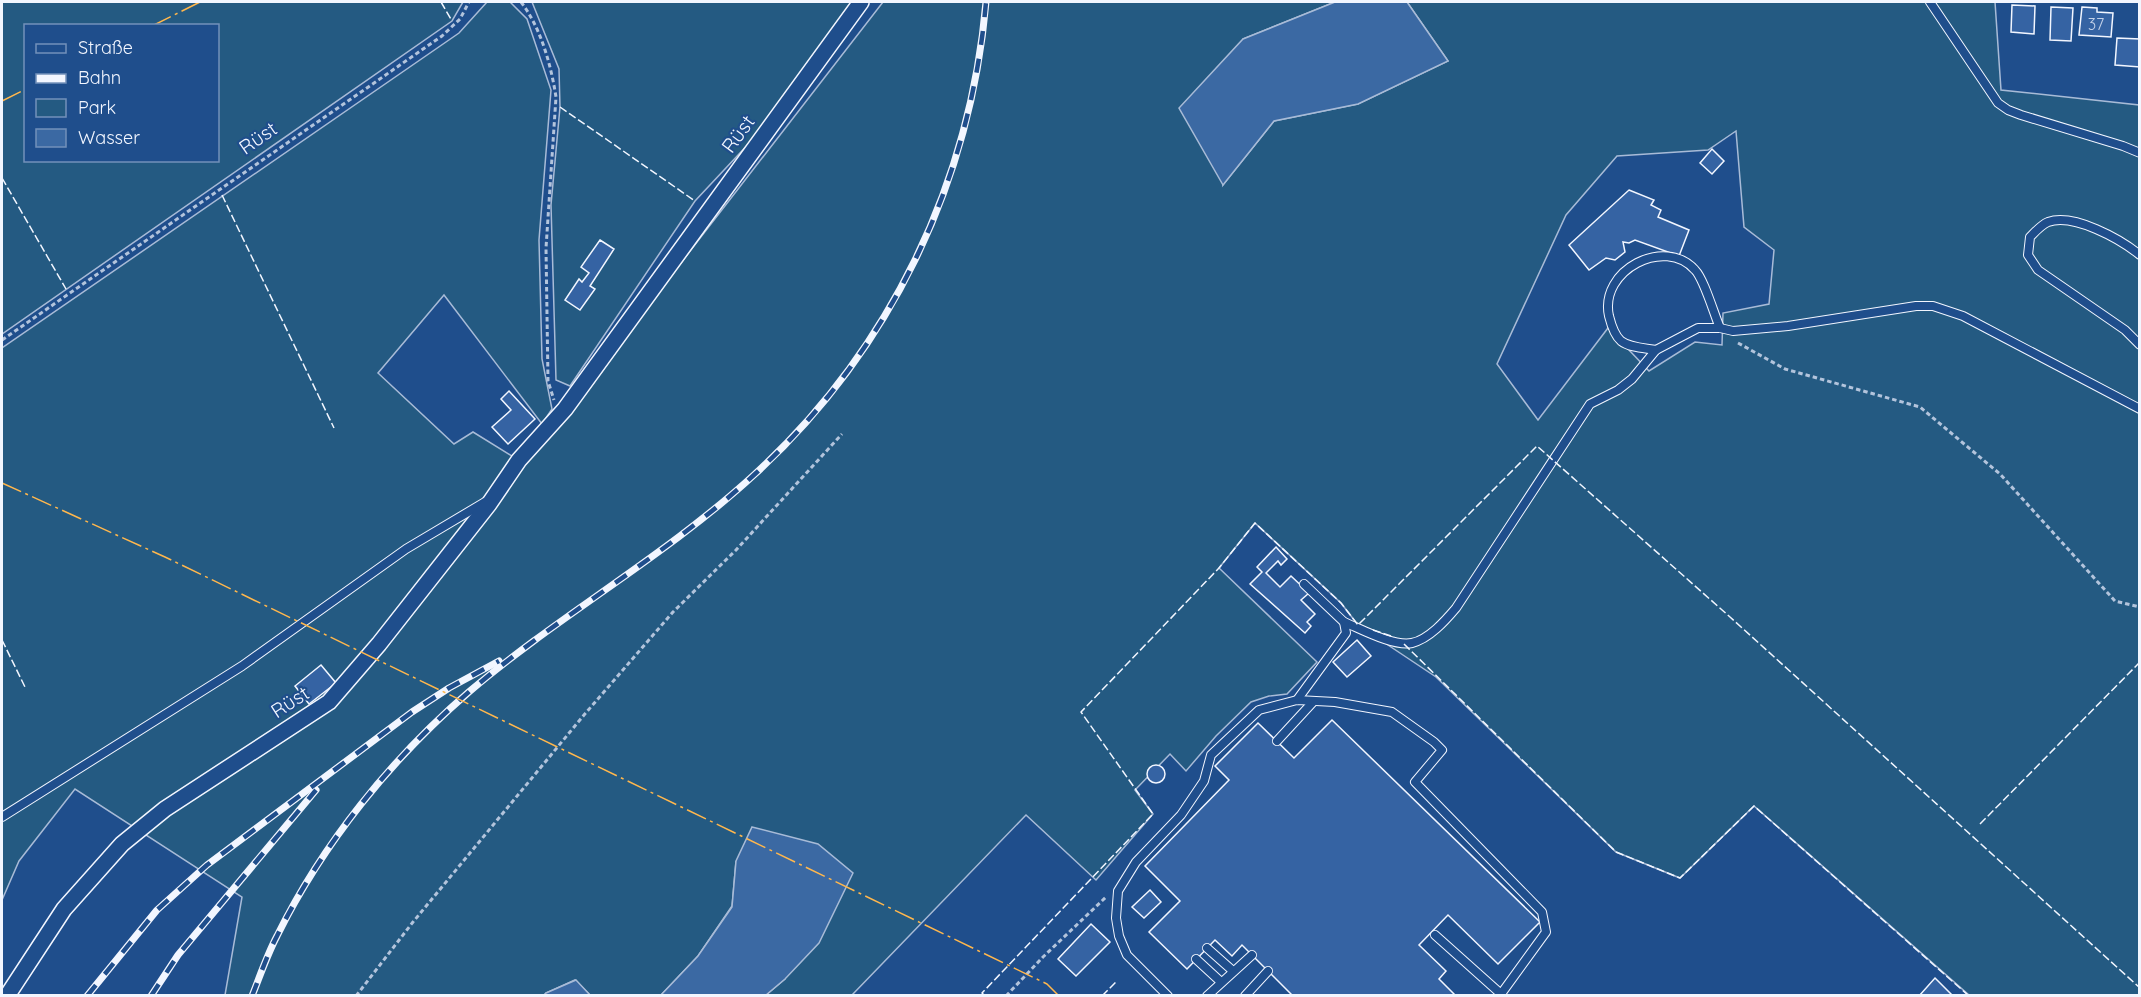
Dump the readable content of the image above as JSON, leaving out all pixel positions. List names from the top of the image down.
{
  "streets": {
    "street": ["Rüst"]
  },
  "house_numbers": ["37"],
  "legend": [
    "Straße",
    "Bahn",
    "Park",
    "Wasser"
  ]
}
